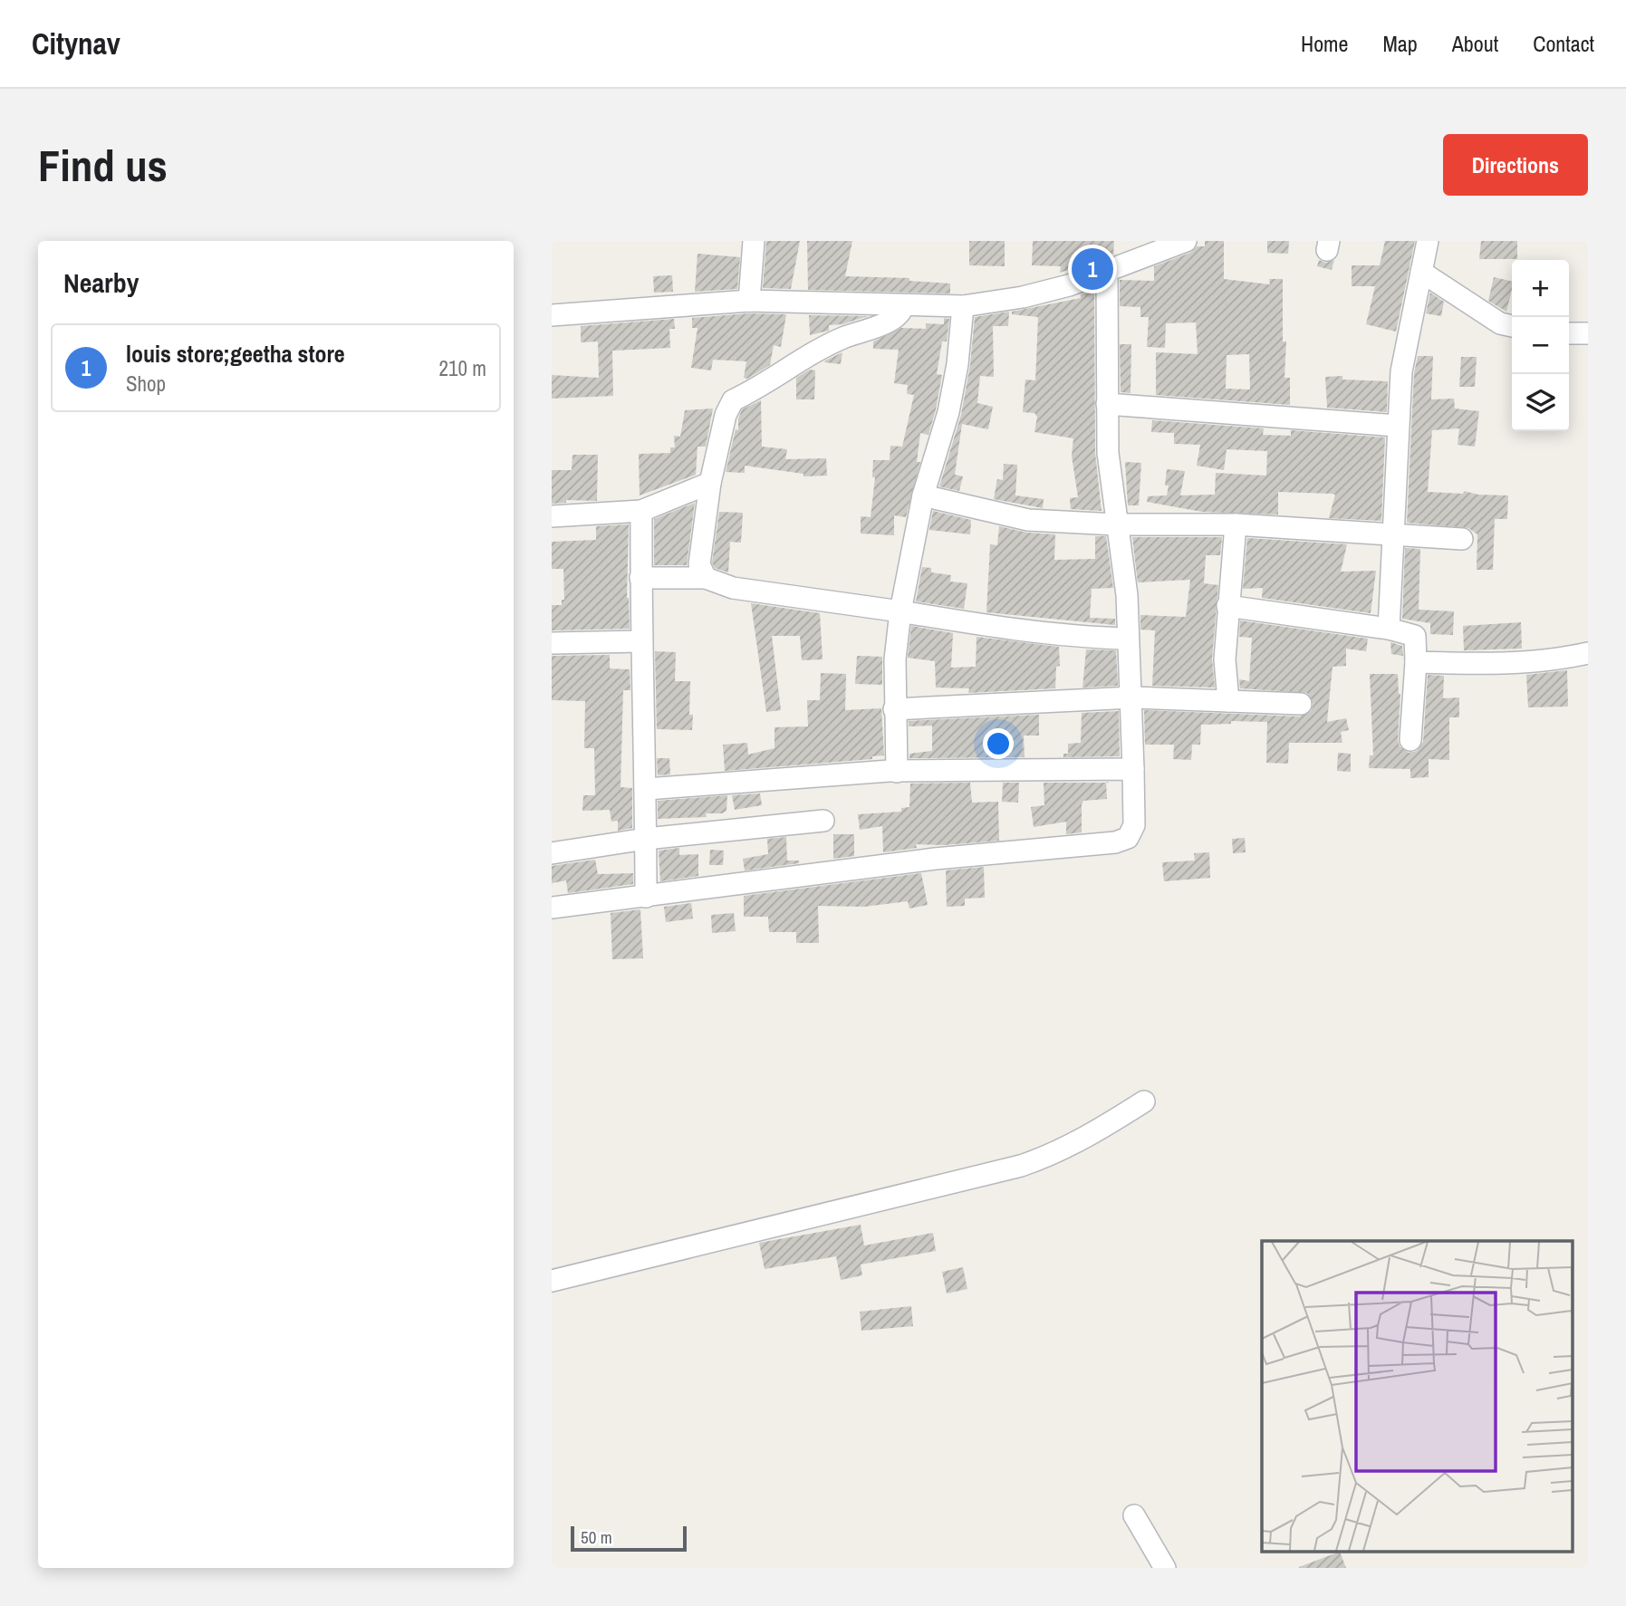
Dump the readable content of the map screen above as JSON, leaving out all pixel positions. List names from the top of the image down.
{
  "scale_bar": "50 m",
  "page": {
    "header": "Citynav",
    "nav": [
      "Home",
      "Map",
      "About",
      "Contact"
    ],
    "buttons": "Directions",
    "title": "Find us",
    "heading": "Nearby",
    "pins": "1",
    "map_buttons": ["+", "−"],
    "list": [
      {
        "mark": "1",
        "name": "louis store;geetha store",
        "note": "Shop",
        "value": "210 m"
      }
    ],
    "scale": "50 m"
  }
}
